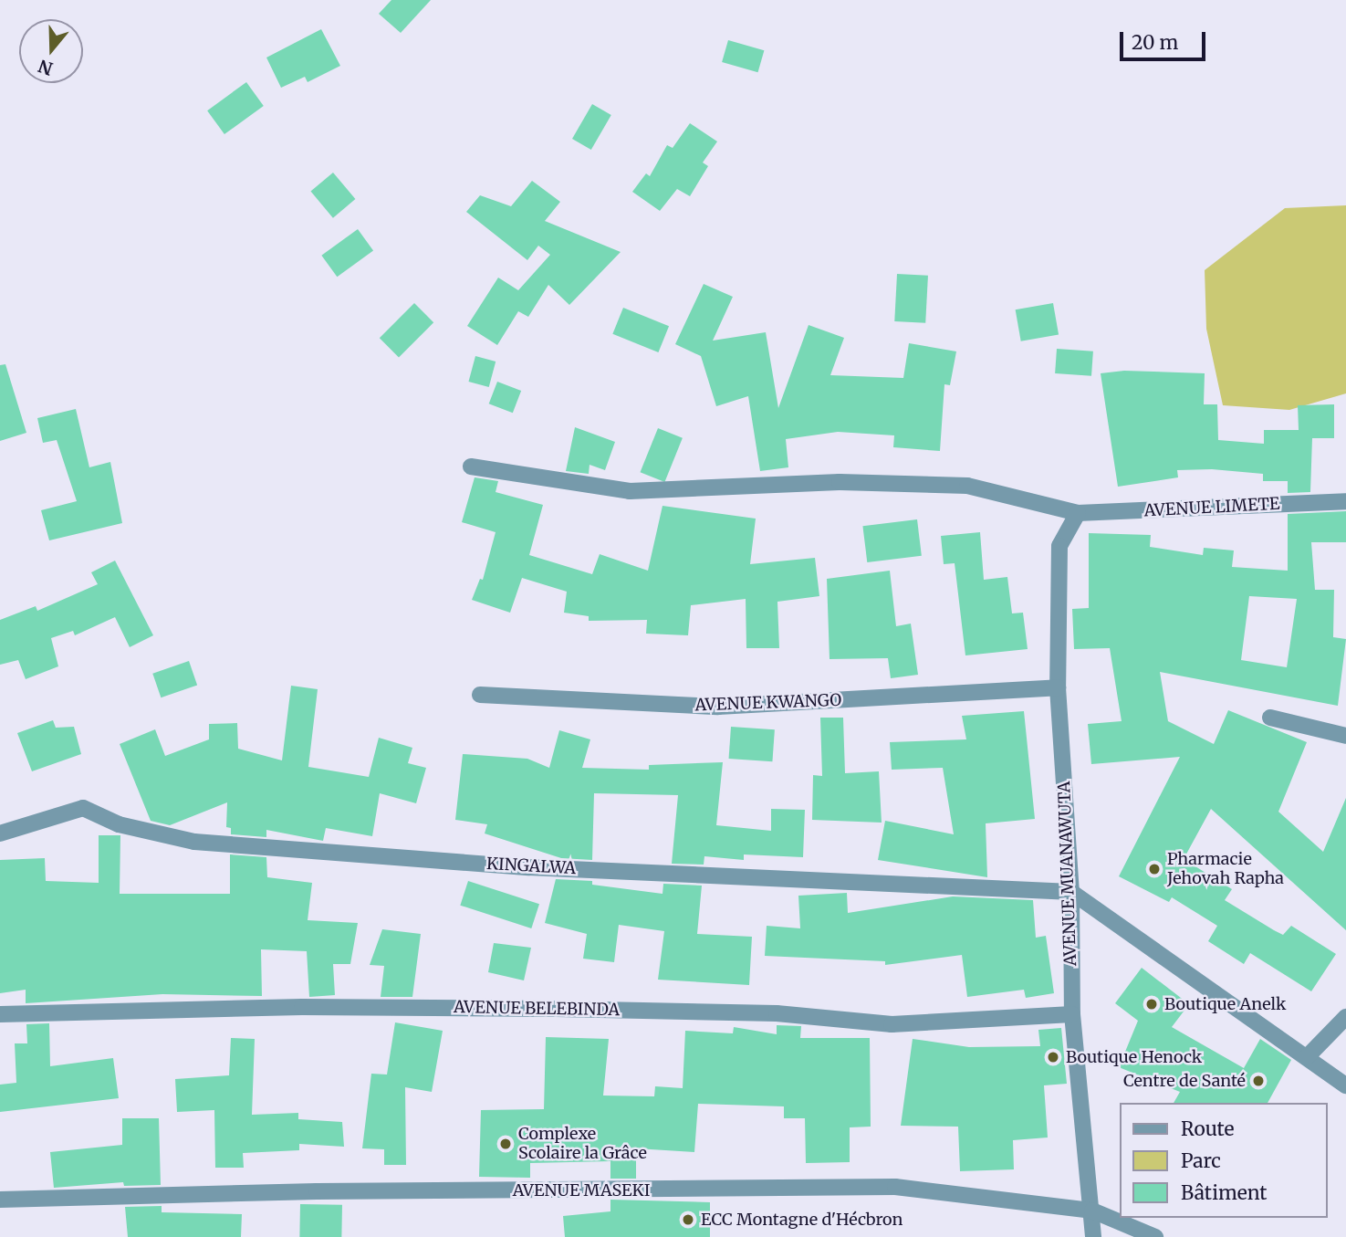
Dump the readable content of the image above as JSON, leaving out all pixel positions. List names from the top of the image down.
{
  "streets": {
    "street": [
      "AVENUE LIMETE",
      "AVENUE KWANGO",
      "KINGALWA",
      "AVENUE MUANAWUTA",
      "AVENUE BELEBINDA",
      "AVENUE MASEKI"
    ]
  },
  "crossings": [
    ["AVENUE LIMETE", "AVENUE MUANAWUTA"],
    ["AVENUE KWANGO", "AVENUE MUANAWUTA"],
    ["KINGALWA", "AVENUE MUANAWUTA"],
    ["AVENUE MUANAWUTA", "AVENUE BELEBINDA"],
    ["AVENUE MUANAWUTA", "AVENUE MASEKI"]
  ],
  "places": [
    "Pharmacie Jehovah Rapha",
    "Boutique Anelk",
    "Boutique Henock",
    "Centre de Santé",
    "Complexe Scolaire la Grâce",
    "ECC Montagne d'Hécbron"
  ],
  "legend": ["Route", "Parc", "Bâtiment"],
  "scale_bar": "20 m",
  "north": "bottom"
}
